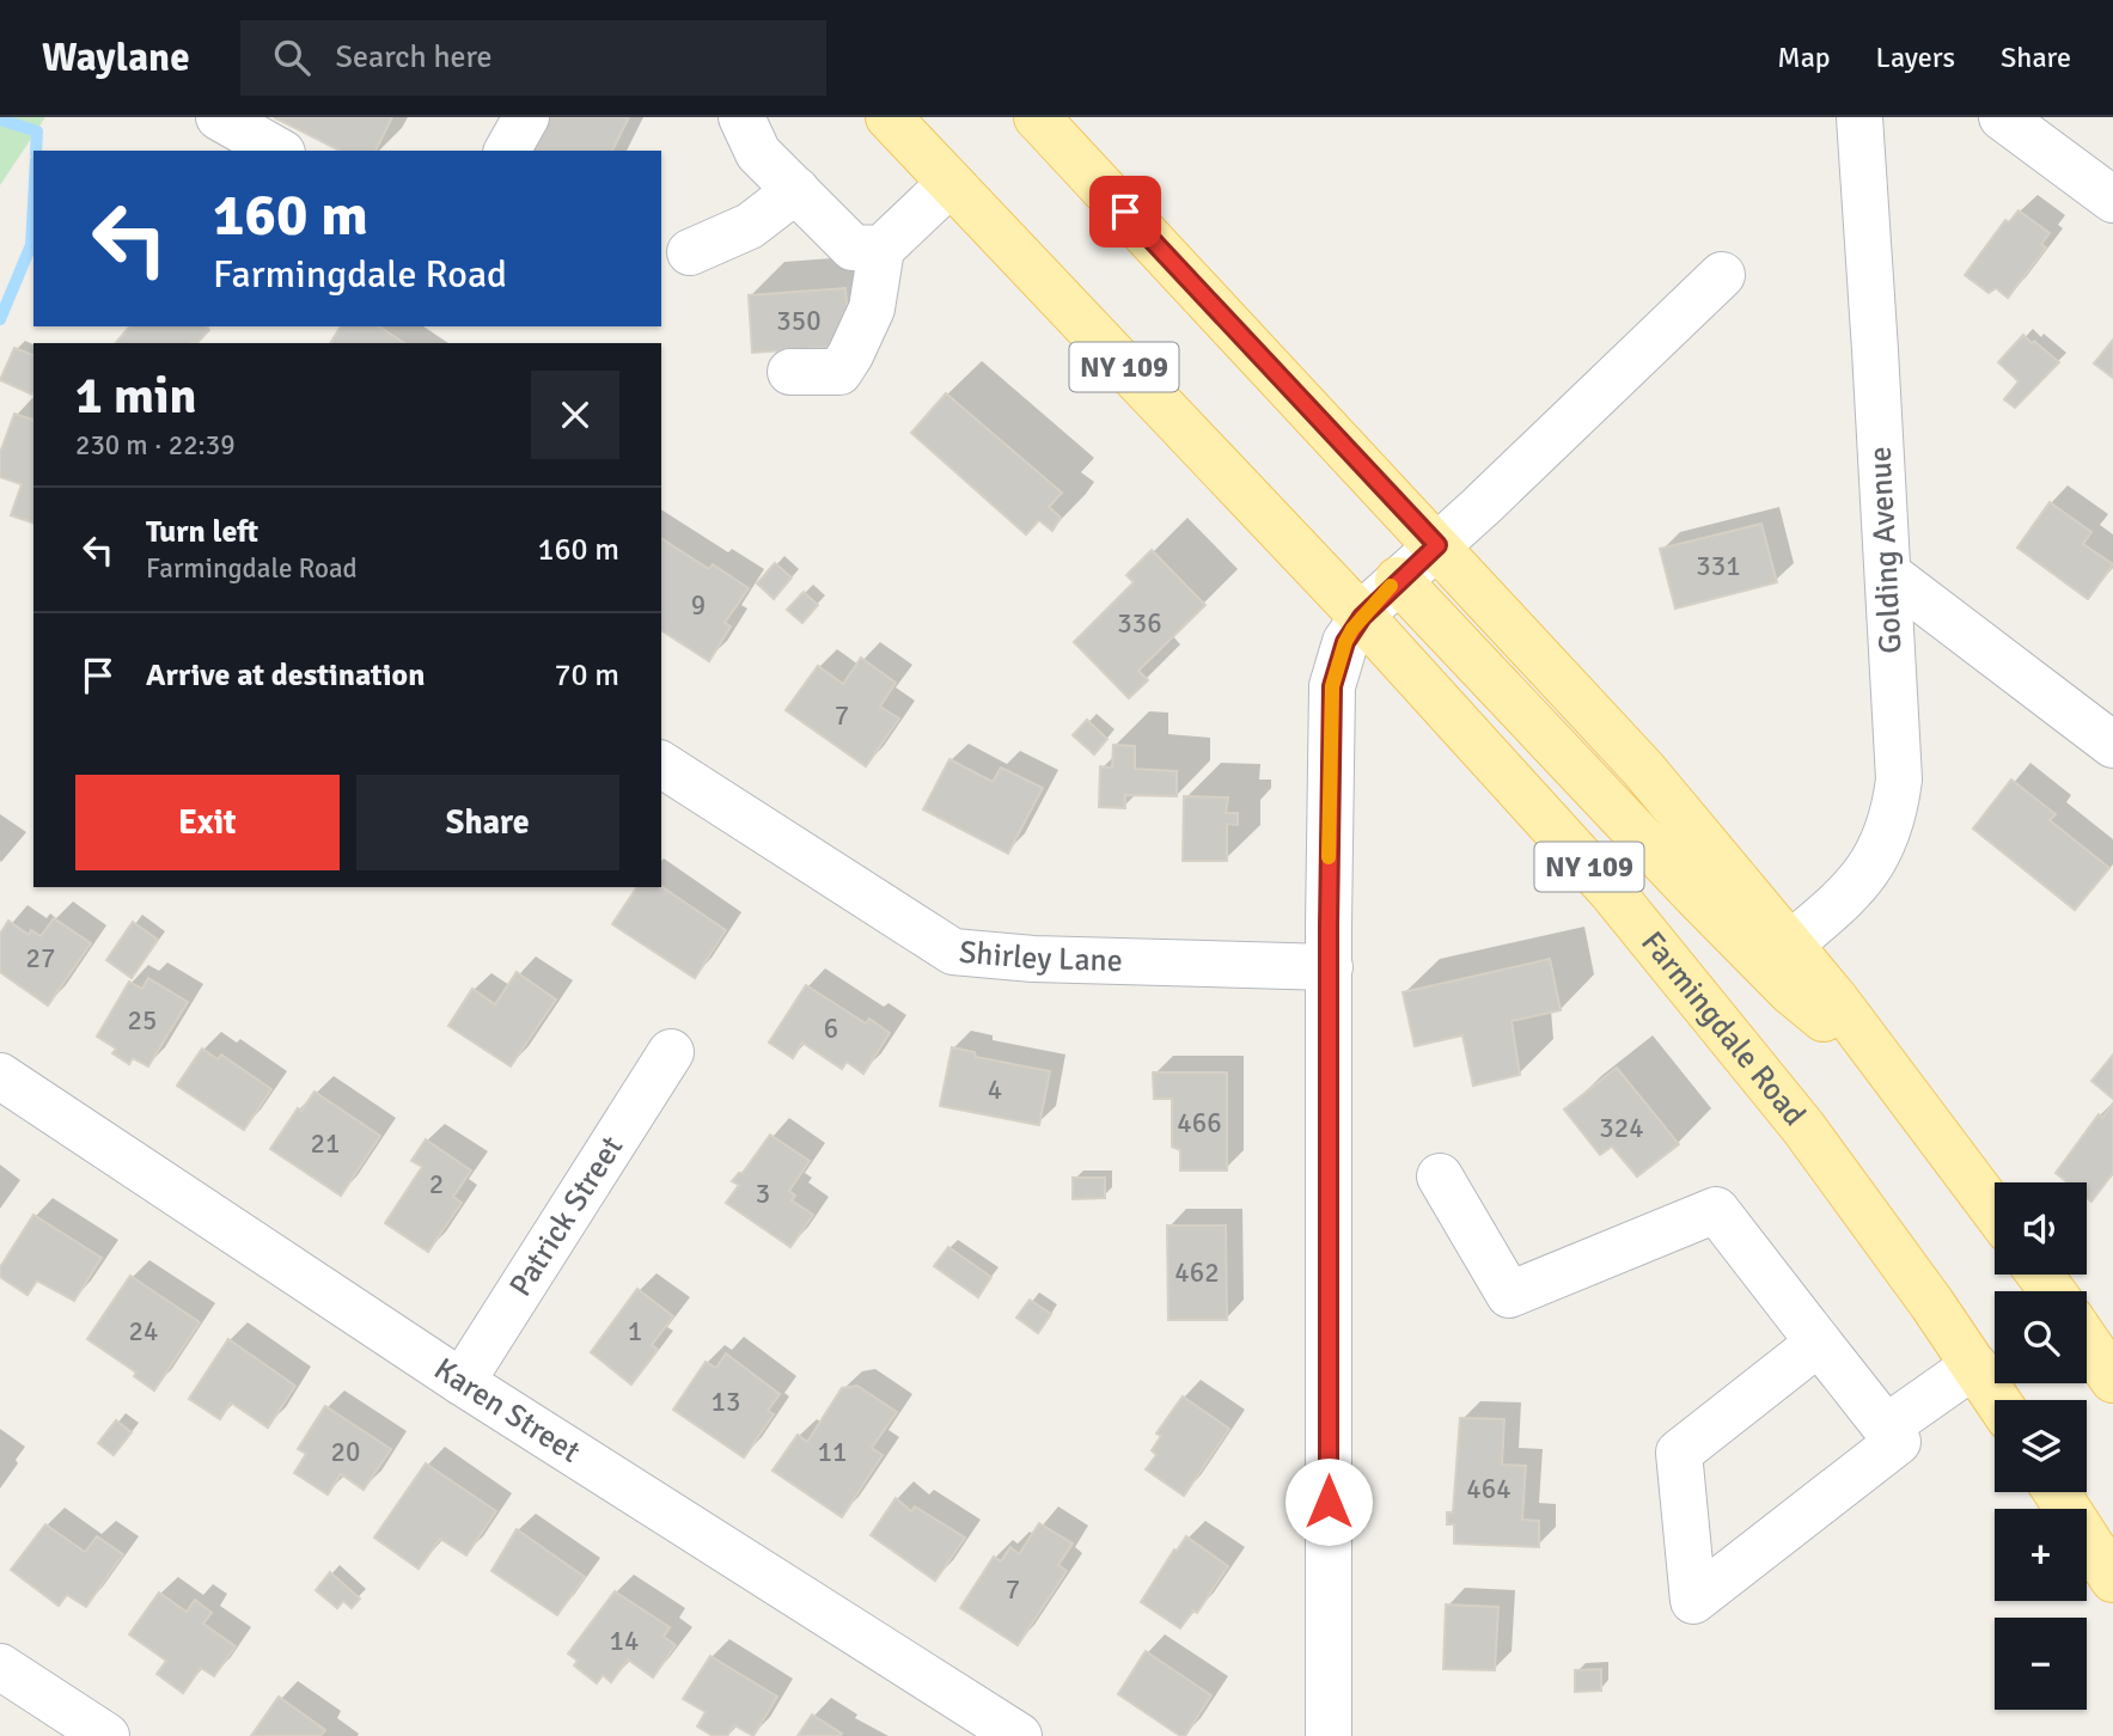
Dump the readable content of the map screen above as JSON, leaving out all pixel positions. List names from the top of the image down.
{
  "streets": {
    "main road": ["NY 109", "Farmingdale Road"],
    "street": [
      "Golding Avenue",
      "Shirley Lane",
      "Patrick Street",
      "Karen Street"
    ]
  },
  "crossings": [
    ["Patrick Street", "Karen Street"]
  ],
  "house_numbers": [
    "350",
    "331",
    "9",
    "336",
    "7",
    "27",
    "25",
    "6",
    "4",
    "466",
    "324",
    "21",
    "2",
    "3",
    "462",
    "24",
    "1",
    "13",
    "20",
    "11",
    "464",
    "7",
    "14"
  ],
  "page": {
    "header": "Waylane",
    "search": "Search here",
    "nav": ["Map", "Layers", "Share"],
    "turn": ["160 m", "Farmingdale Road"],
    "heading": ["1 min", "230 m · 22:39"],
    "list": [
      {
        "name": "Turn left",
        "note": "Farmingdale Road",
        "value": "160 m"
      },
      {
        "name": "Arrive at destination",
        "value": "70 m"
      }
    ],
    "buttons": ["Exit", "Share"],
    "map_buttons": ["+", "−"]
  }
}
